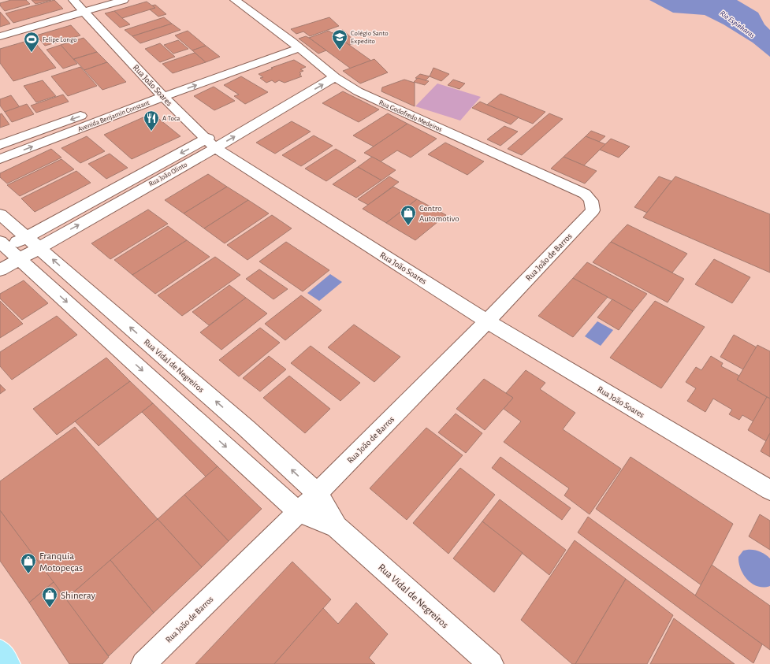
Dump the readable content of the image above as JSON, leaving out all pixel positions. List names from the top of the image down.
{
  "streets": {
    "street": [
      "Rua João Soares",
      "Avenida Benjamin Constant",
      "Rua Godofredo Medeiros",
      "Rua João Olinto",
      "Rua João de Barros",
      "Rua Vidal de Negreiros"
    ]
  },
  "crossings": [
    ["Rua João Soares", "Avenida Benjamin Constant"],
    ["Rua João Soares", "Rua João Olinto"],
    ["Rua João Soares", "Rua João de Barros"],
    ["Avenida Benjamin Constant", "Rua Godofredo Medeiros"],
    ["Rua Godofredo Medeiros", "Rua João Olinto"],
    ["Rua Godofredo Medeiros", "Rua João de Barros"],
    ["Rua João Olinto", "Rua Vidal de Negreiros"],
    ["Rua João de Barros", "Rua Vidal de Negreiros"]
  ],
  "water": ["Rio Espinharas"],
  "places": {
    "school or university": ["Colégio Santo Expedito"],
    "sports": ["Felipe Longo"],
    "restaurant": ["A Toca"],
    "shop": ["Centro Automotivo", "Franquia Motopeças", "Shineray"]
  }
}
